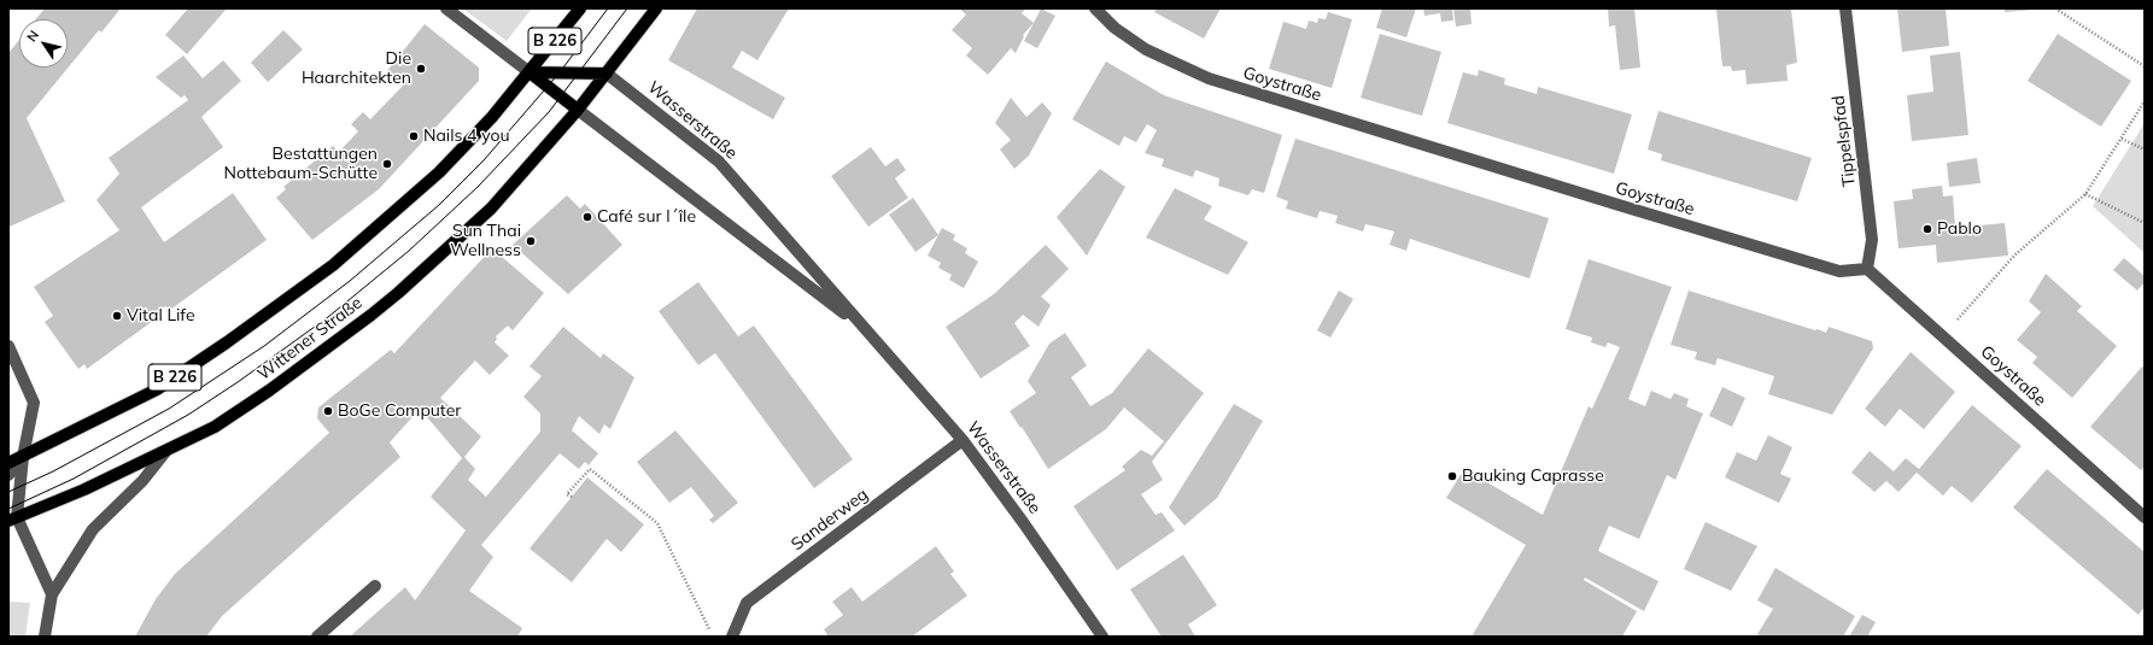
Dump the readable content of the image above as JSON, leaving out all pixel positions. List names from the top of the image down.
{
  "streets": {
    "main road": ["B 226", "Wittener Straße"],
    "street": [
      "Goystraße",
      "Wasserstraße",
      "Tippelspfad",
      "Sanderweg"
    ]
  },
  "crossings": [
    ["Goystraße", "Tippelspfad"],
    ["Wasserstraße", "Wittener Straße"],
    ["Wasserstraße", "Sanderweg"]
  ],
  "places": [
    "Die Haarchitekten",
    "Nails 4 you",
    "Bestattungen Nottebaum-Schütte",
    "Café sur l´île",
    "Pablo",
    "Sun Thai Wellness",
    "Vital Life",
    "BoGe Computer",
    "Bauking Caprasse"
  ],
  "north": "top left"
}
